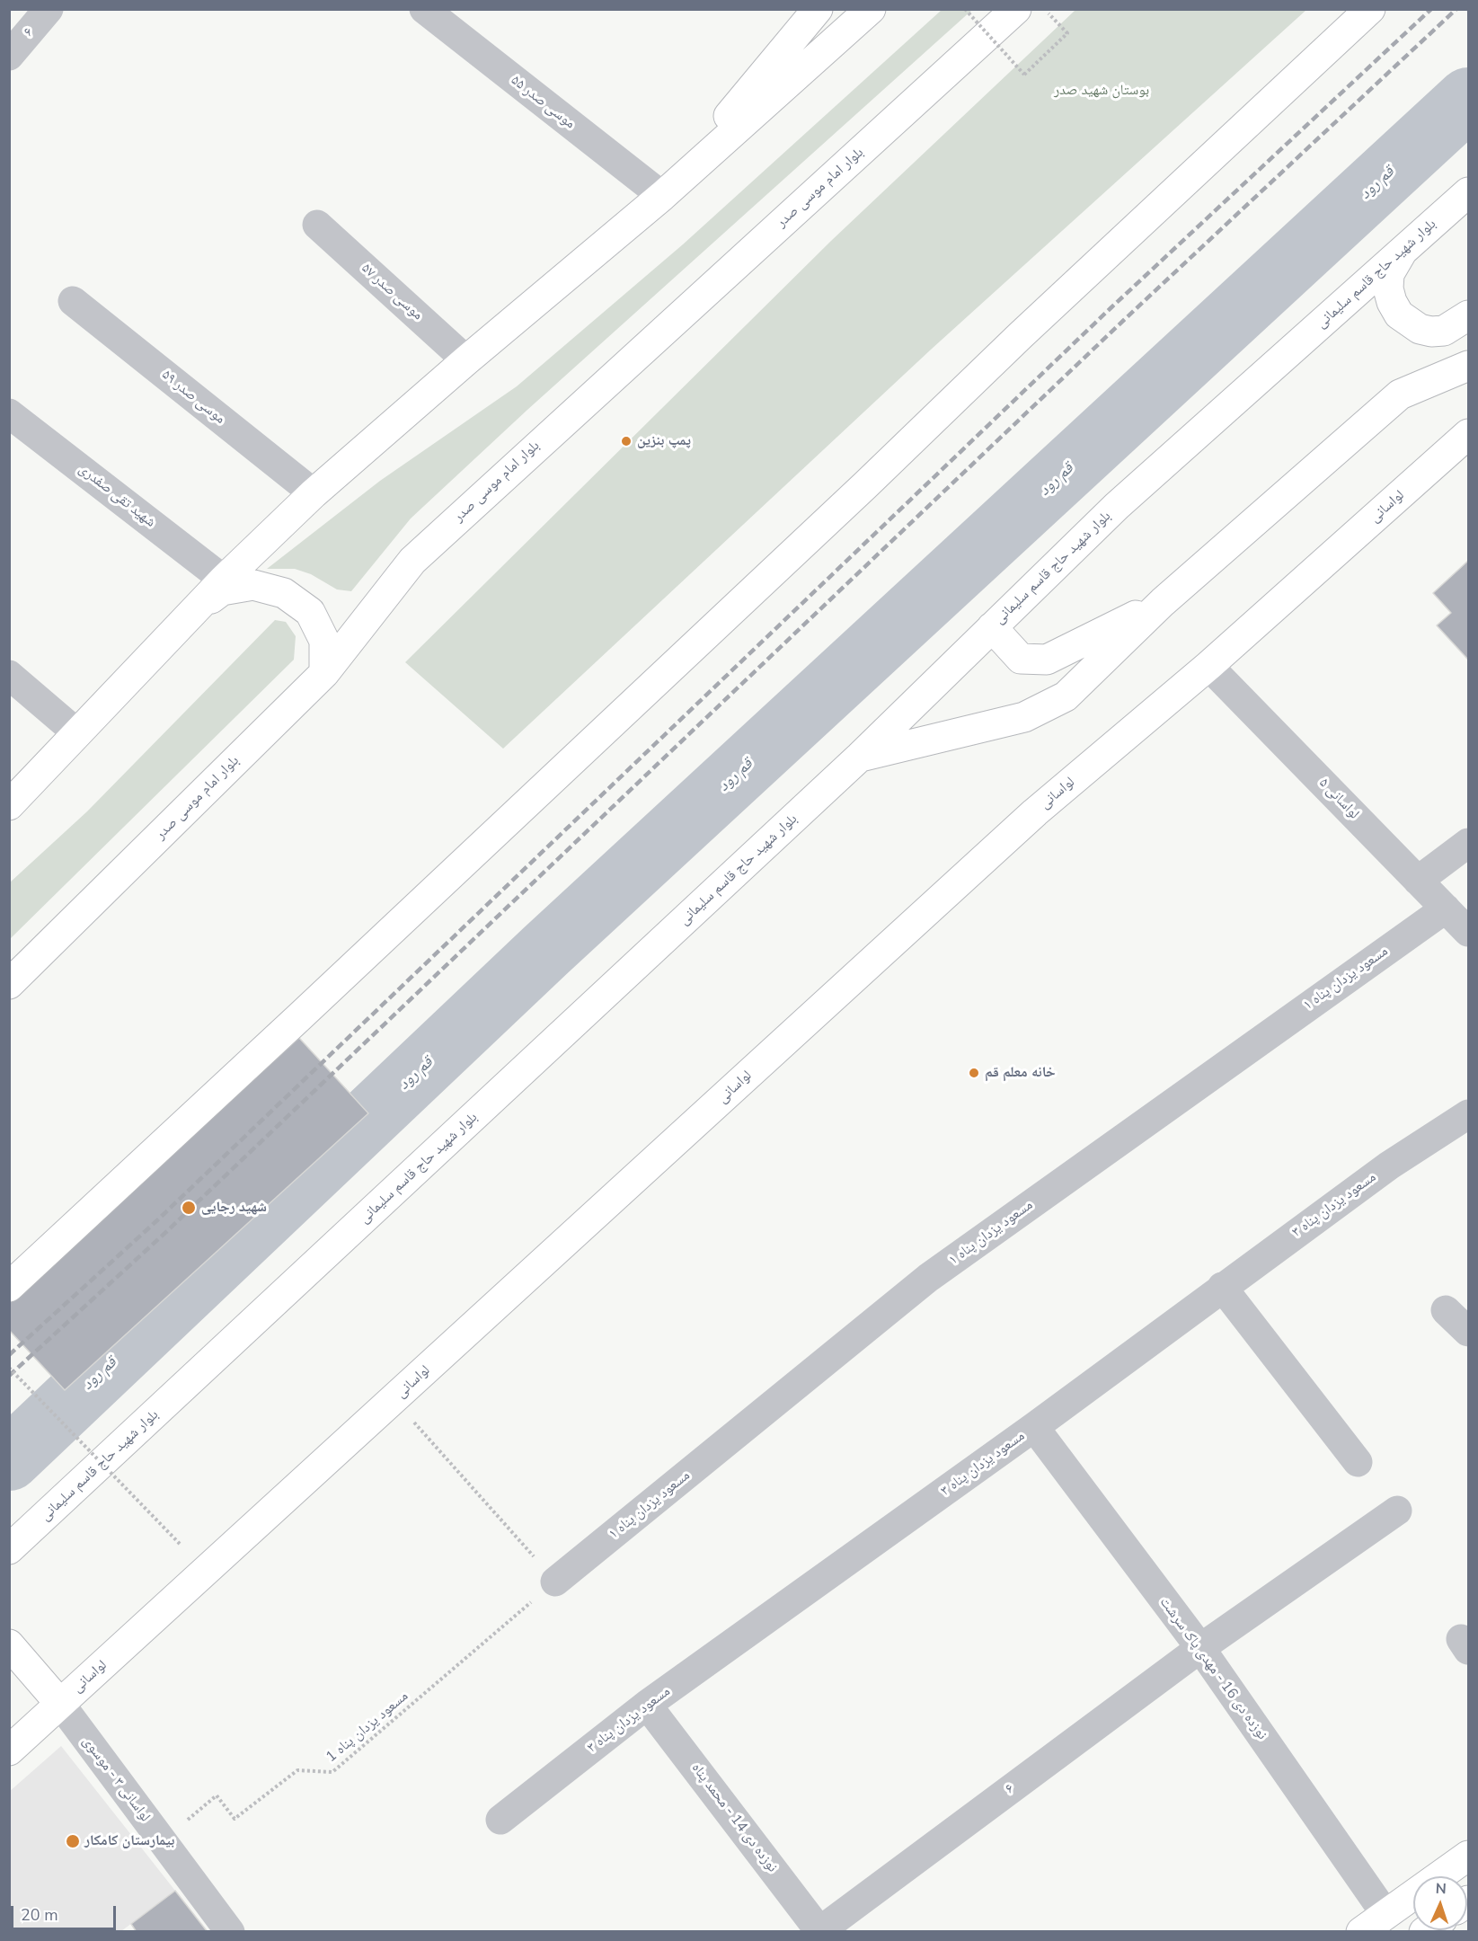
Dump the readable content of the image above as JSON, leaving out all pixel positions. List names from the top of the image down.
{
  "streets": {
    "main road": ["بلوار امام موسی صدر", "بلوار شهید حاج قاسم سلیمانی", "لواسانی"],
    "street": [
      "۶",
      "موسی صدر ۵۵",
      "موسی صدر ۵۷",
      "موسی صدر ۵۹",
      "شهید تقی صفدری",
      "لواسانی ۵",
      "۱ مسعود یزدان پناه",
      "۳ مسعود یزدان پناه",
      "نوزده دی 16 - مهدی پاک سرشت",
      "لواسانی ۳ - موسوی",
      "نوزده دی 14 - محمد پناه"
    ],
    "path": ["1 مسعود یزدان پناه"]
  },
  "crossings": [
    ["۶", "نوزده دی 16 - مهدی پاک سرشت"],
    ["۶", "نوزده دی 14 - محمد پناه"],
    ["لواسانی", "لواسانی ۵"],
    ["لواسانی", "لواسانی ۳ - موسوی"],
    ["لواسانی ۵", "۱ مسعود یزدان پناه"],
    ["۱ مسعود یزدان پناه", "1 مسعود یزدان پناه"],
    ["۳ مسعود یزدان پناه", "نوزده دی 16 - مهدی پاک سرشت"],
    ["۳ مسعود یزدان پناه", "نوزده دی 14 - محمد پناه"],
    ["1 مسعود یزدان پناه", "لواسانی ۳ - موسوی"]
  ],
  "water": ["قم رود"],
  "parks": ["بوستان شهید صدر"],
  "places": [
    "پمپ بنزین",
    "خانه معلم قم",
    "شهید رجایی",
    "بیمارستان کامکار"
  ],
  "scale_bar": "20 m",
  "north": "top"
}
